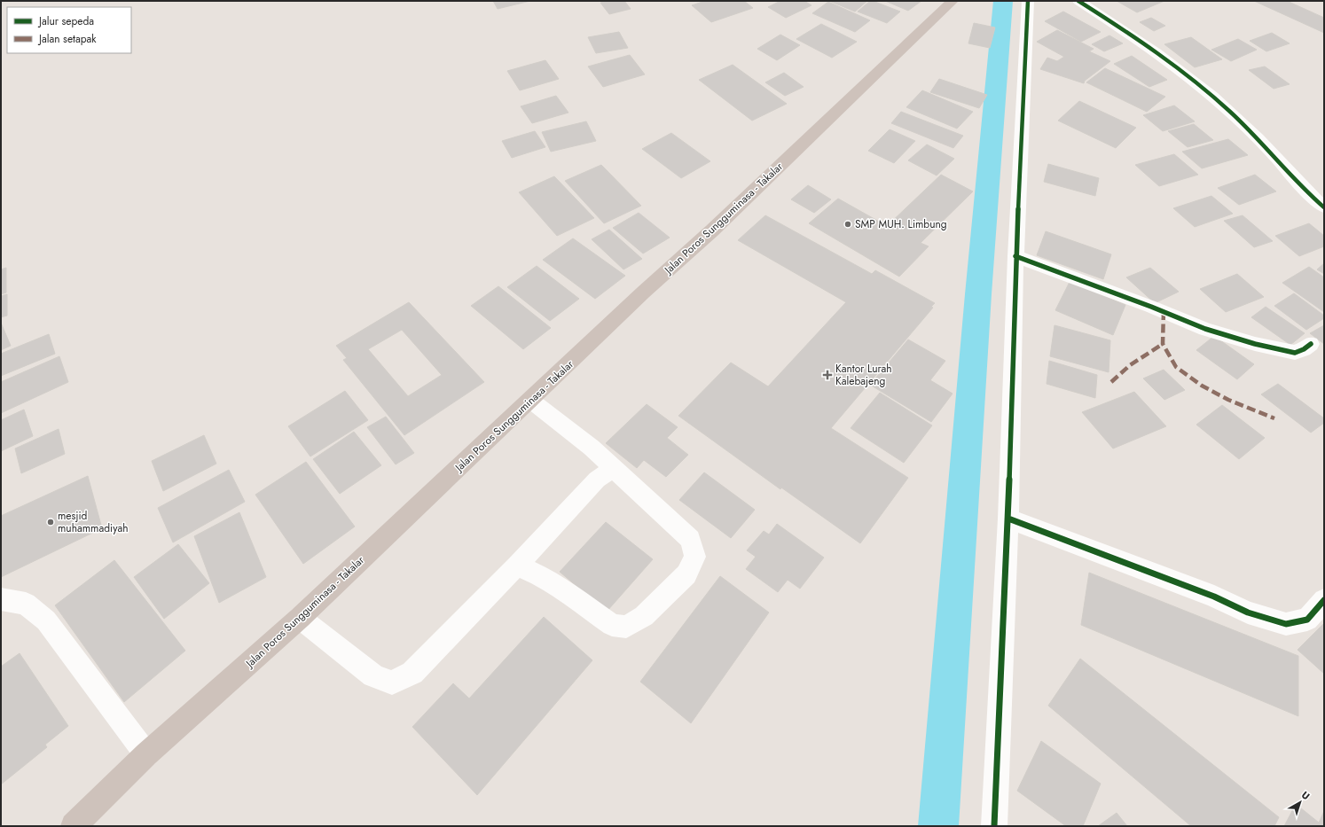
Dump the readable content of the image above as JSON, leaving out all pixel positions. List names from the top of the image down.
{
  "streets": {
    "highway": ["Jalan Poros Sungguminasa - Takalar"]
  },
  "places": {
    "other": ["SMP MUH. Limbung", "mesjid muhammadiyah"],
    "health": ["Kantor Lurah Kalebajeng"]
  },
  "legend": ["Jalur sepeda", "Jalan setapak"],
  "north": "top right"
}
